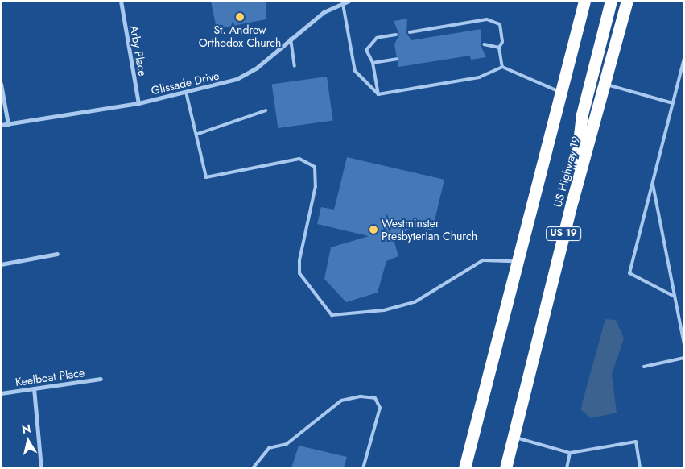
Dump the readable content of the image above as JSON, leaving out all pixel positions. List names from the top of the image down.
{
  "streets": {
    "highway": ["US Highway 19", "US 19"],
    "street": ["Arby Place", "Glissade Drive", "Keelboat Place"]
  },
  "crossings": [
    ["Arby Place", "Glissade Drive"]
  ],
  "places": ["St. Andrew Orthodox Church", "Westminster Presbyterian Church"],
  "north": "top"
}
